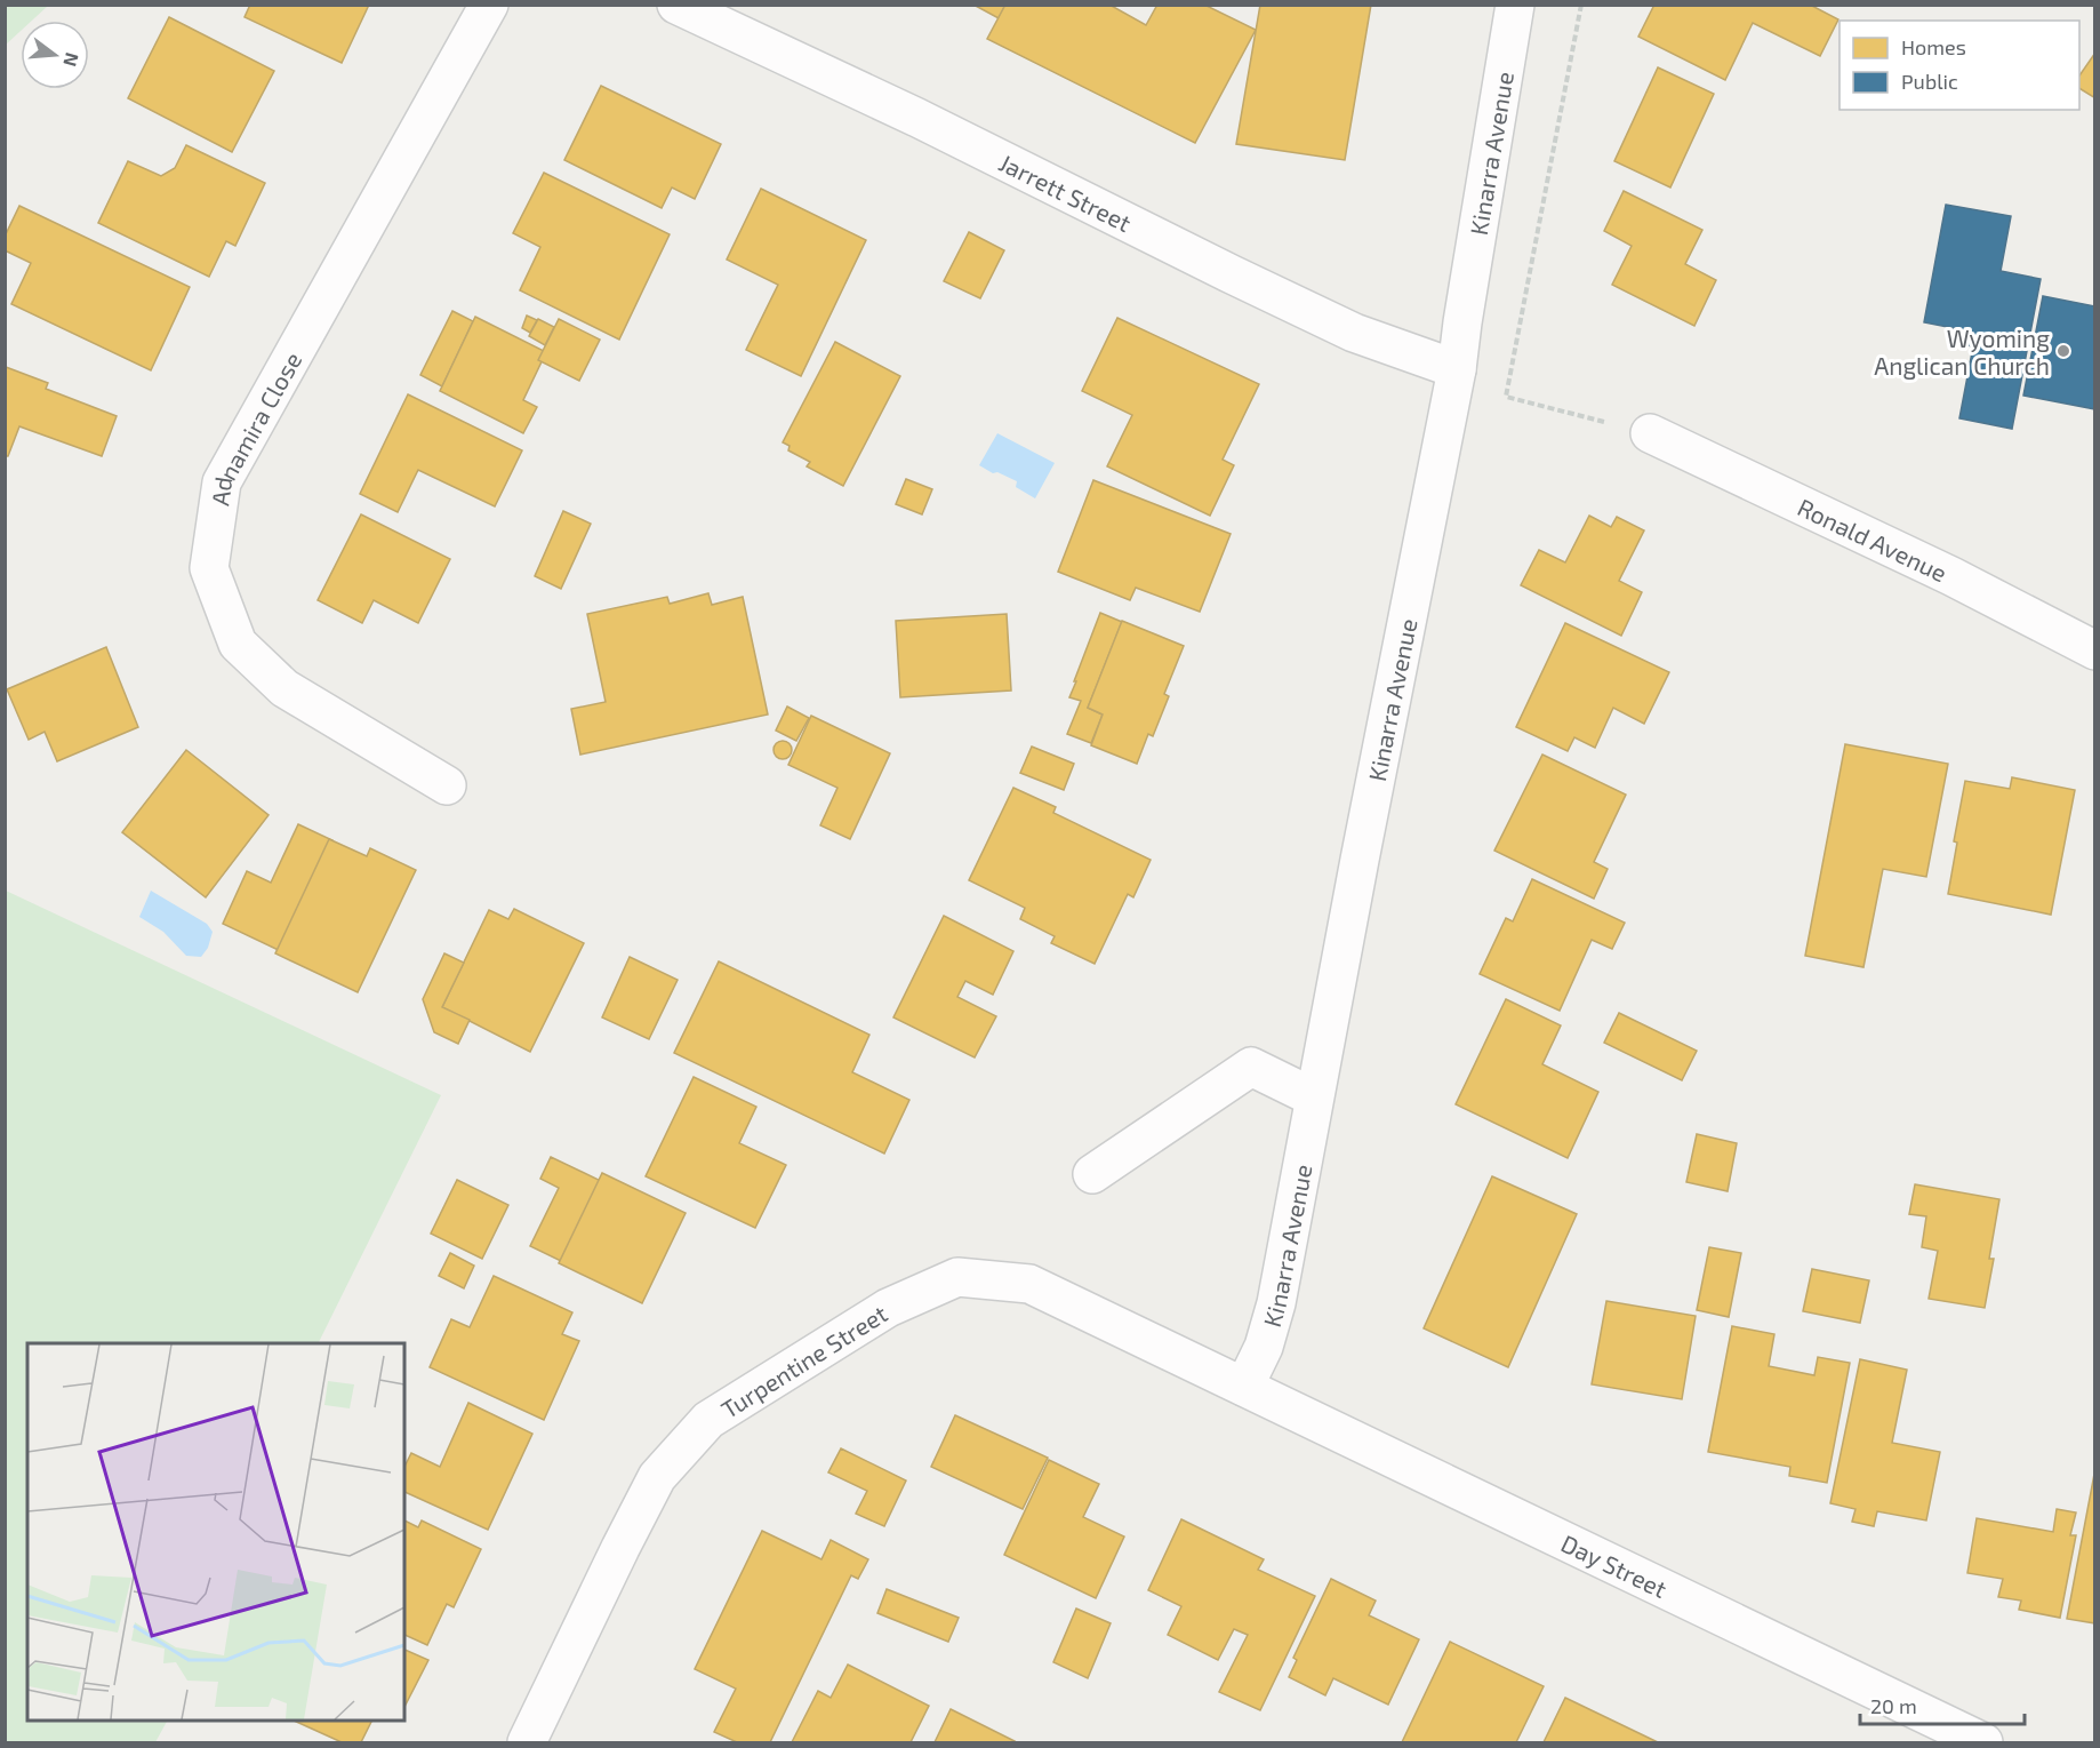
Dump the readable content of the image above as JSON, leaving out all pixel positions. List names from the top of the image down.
{
  "streets": {
    "street": [
      "Kinarra Avenue",
      "Jarrett Street",
      "Adnamira Close",
      "Ronald Avenue",
      "Turpentine Street",
      "Day Street"
    ]
  },
  "crossings": [
    ["Kinarra Avenue", "Jarrett Street"],
    ["Kinarra Avenue", "Turpentine Street"],
    ["Kinarra Avenue", "Day Street"],
    ["Turpentine Street", "Day Street"]
  ],
  "places": ["Wyoming Anglican Church"],
  "legend": ["Homes", "Public"],
  "scale_bar": "20 m",
  "north": "right"
}
